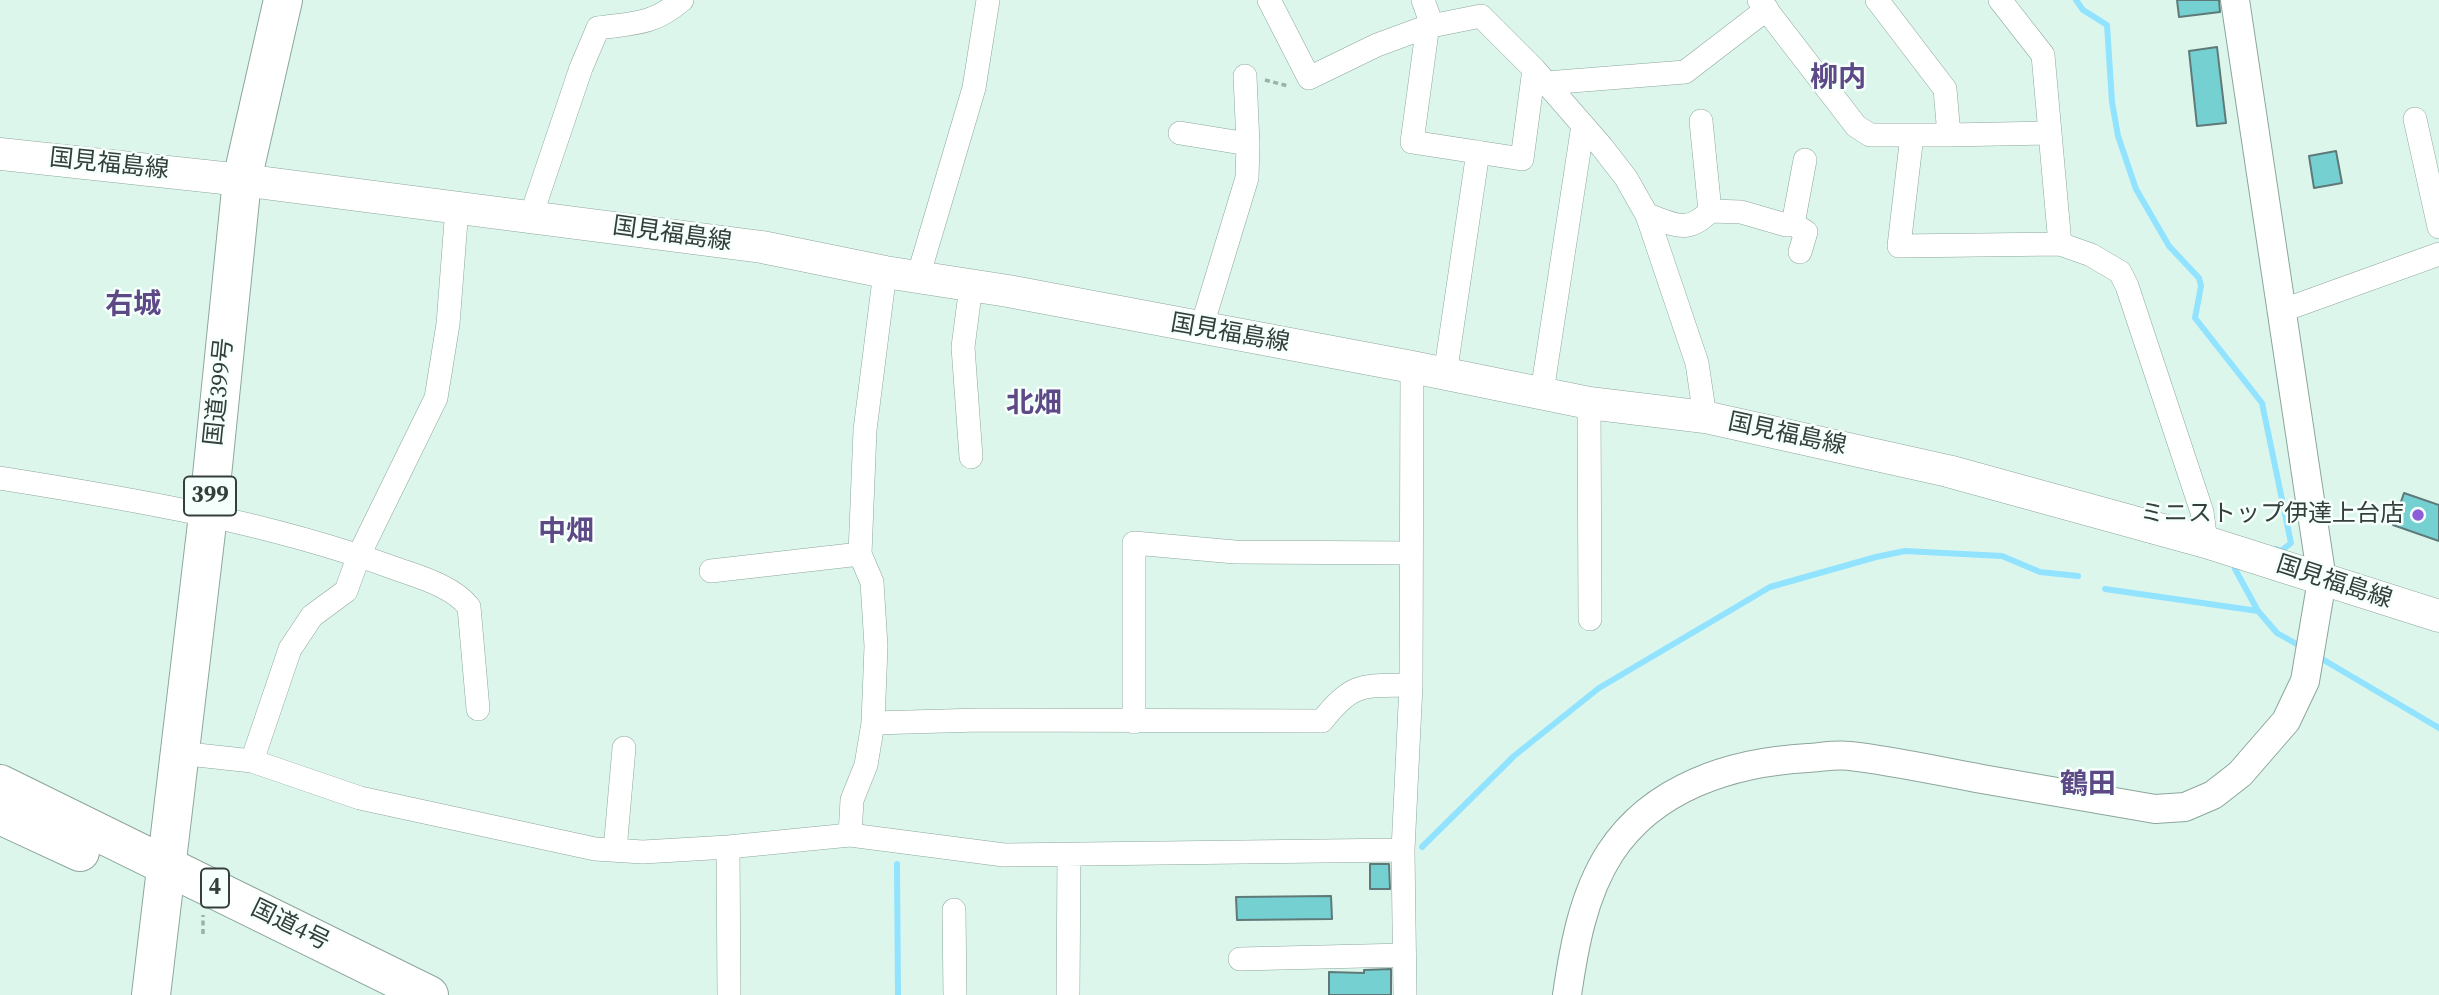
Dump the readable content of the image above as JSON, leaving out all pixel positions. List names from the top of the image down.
{
  "streets": {
    "highway": [
      "国道399号",
      "399",
      "4",
      "国道4号"
    ],
    "main road": ["国見福島線"]
  },
  "crossings": [
    ["国見福島線", "国道399号"],
    ["国道399号", "国道4号"]
  ],
  "districts": [
    "柳内",
    "右城",
    "北畑",
    "中畑",
    "鶴田"
  ],
  "places": ["ミニストップ伊達上台店"]
}
